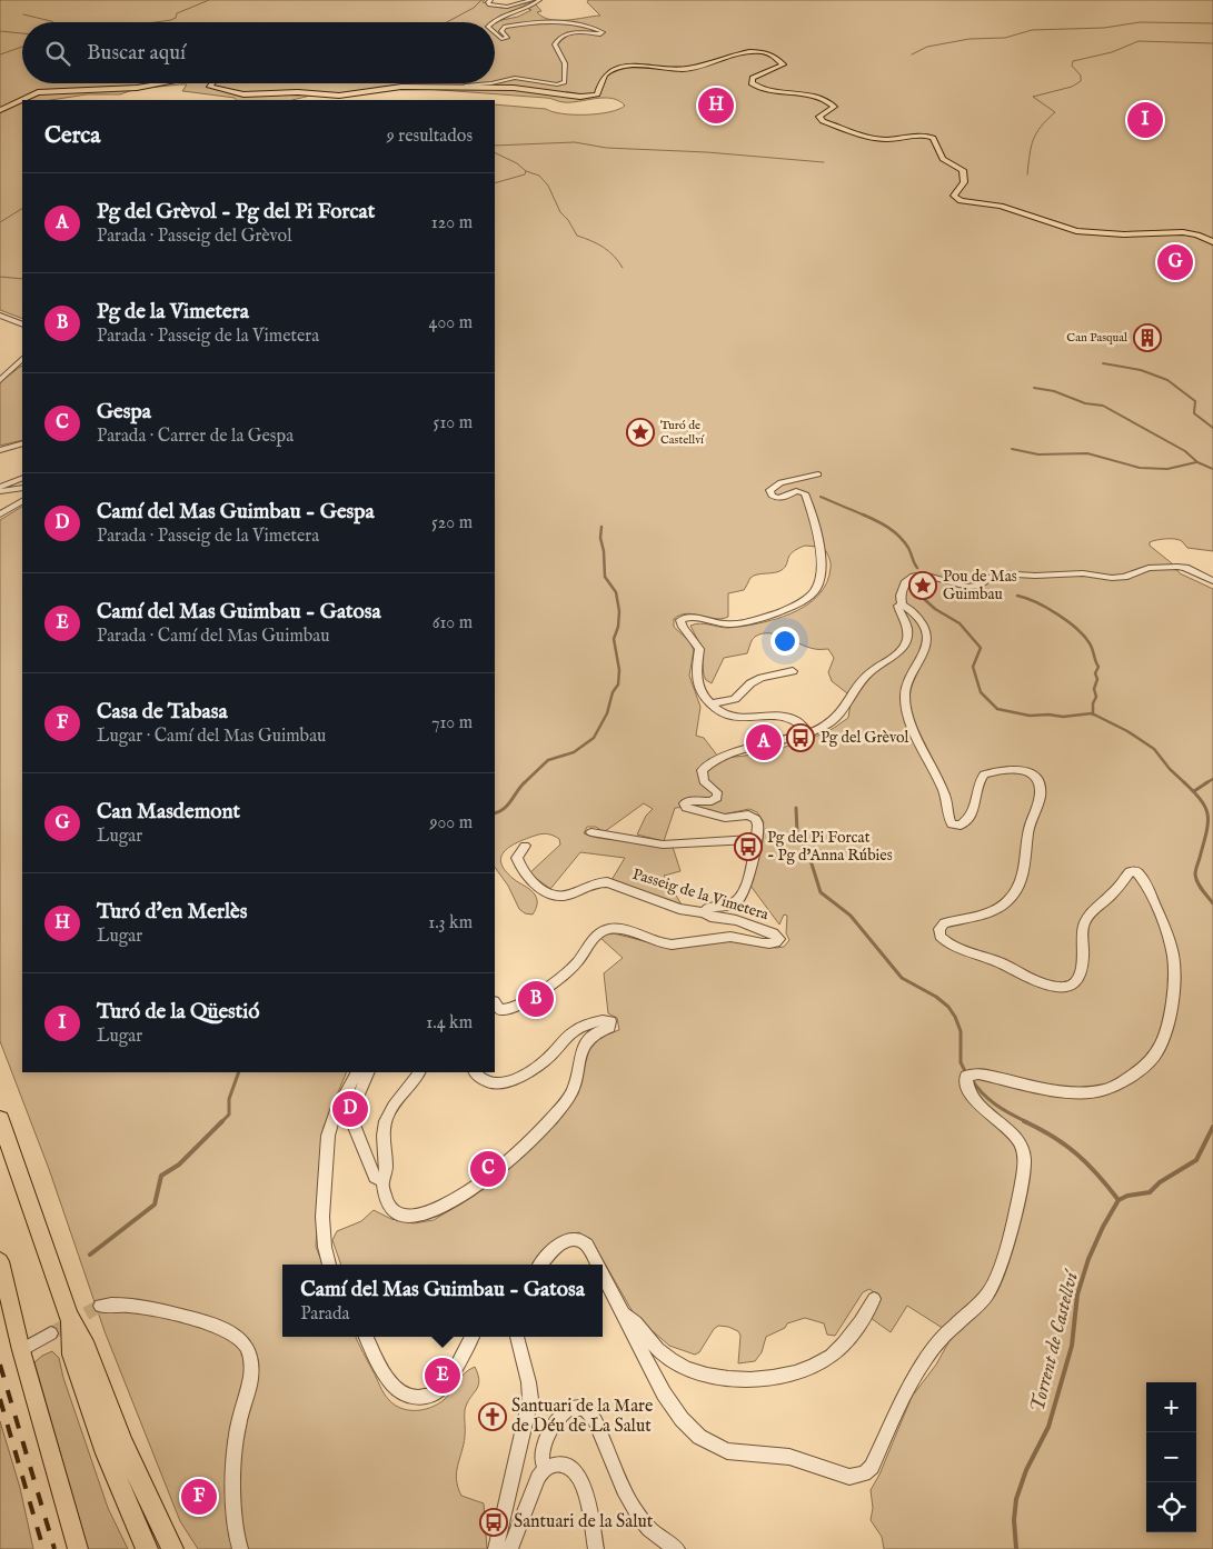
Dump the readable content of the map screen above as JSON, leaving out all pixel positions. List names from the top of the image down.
{
  "streets": {
    "street": ["Passeig de la Vimetera"]
  },
  "water": ["Torrent de Castellví"],
  "places": {
    "building": ["Can Pasqual"],
    "place": ["Turó de Castellví", "Pou de Mas Guimbau"],
    "bus stop": ["Pg del Grèvol", "Pg del Pi Forcat - Pg d'Anna Rúbies", "Santuari de la Salut"],
    "church": ["Santuari de la Mare de Déu de La Salut"]
  },
  "page": {
    "search": "Buscar aquí",
    "pins": [
      "H",
      "I",
      "G",
      "A",
      "B",
      "D",
      "C",
      "E",
      "F"
    ],
    "heading": ["Cerca", "9 resultados"],
    "list": [
      {
        "mark": "A",
        "name": "Pg del Grèvol - Pg del Pi Forcat",
        "note": "Parada · Passeig del Grèvol",
        "value": "120 m"
      },
      {
        "mark": "B",
        "name": "Pg de la Vimetera",
        "note": "Parada · Passeig de la Vimetera",
        "value": "400 m"
      },
      {
        "mark": "C",
        "name": "Gespa",
        "note": "Parada · Carrer de la Gespa",
        "value": "510 m"
      },
      {
        "mark": "D",
        "name": "Camí del Mas Guimbau - Gespa",
        "note": "Parada · Passeig de la Vimetera",
        "value": "520 m"
      },
      {
        "mark": "E",
        "name": "Camí del Mas Guimbau - Gatosa",
        "note": "Parada · Camí del Mas Guimbau",
        "value": "610 m"
      },
      {
        "mark": "F",
        "name": "Casa de Tabasa",
        "note": "Lugar · Camí del Mas Guimbau",
        "value": "710 m"
      },
      {
        "mark": "G",
        "name": "Can Masdemont",
        "note": "Lugar",
        "value": "900 m"
      },
      {
        "mark": "H",
        "name": "Turó d'en Merlès",
        "note": "Lugar",
        "value": "1.3 km"
      },
      {
        "mark": "I",
        "name": "Turó de la Qüestió",
        "note": "Lugar",
        "value": "1.4 km"
      }
    ],
    "popup": ["Camí del Mas Guimbau - Gatosa", "Parada"],
    "map_buttons": ["+", "−"]
  }
}
